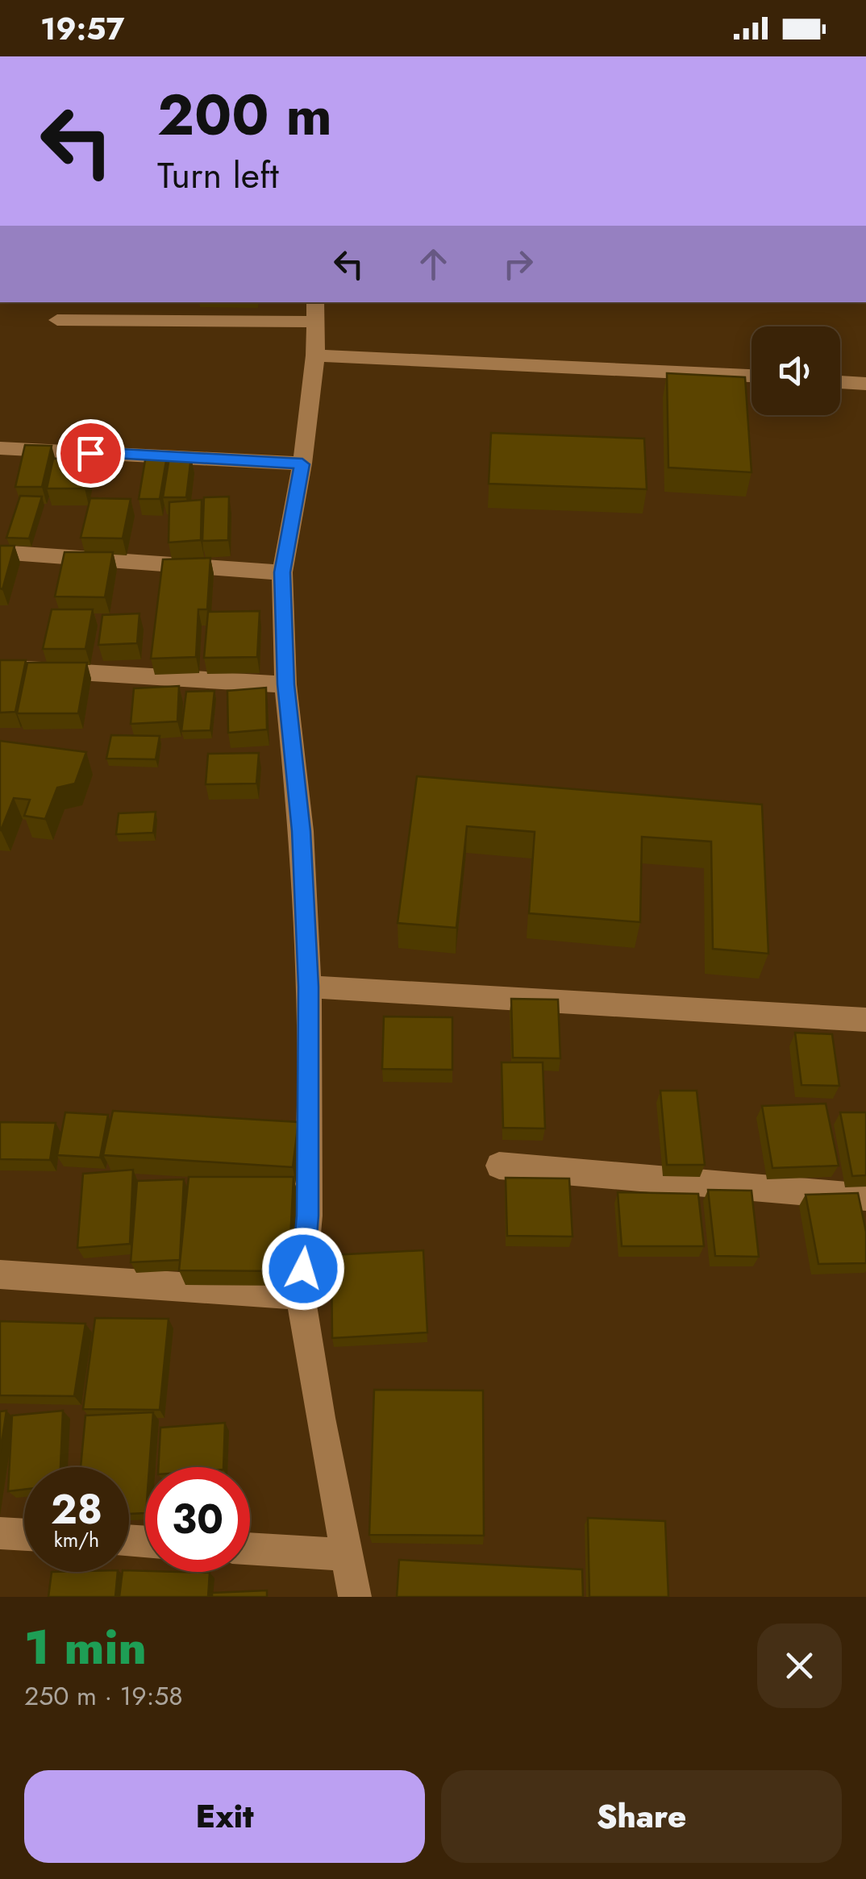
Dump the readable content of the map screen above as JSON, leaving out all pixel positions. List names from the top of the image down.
{
  "page": {
    "status": "19:57",
    "turn": ["200 m", "Turn left"],
    "speed": "28 km/h",
    "limit": "30",
    "heading": ["1 min", "250 m · 19:58"],
    "buttons": ["Exit", "Share"]
  }
}
